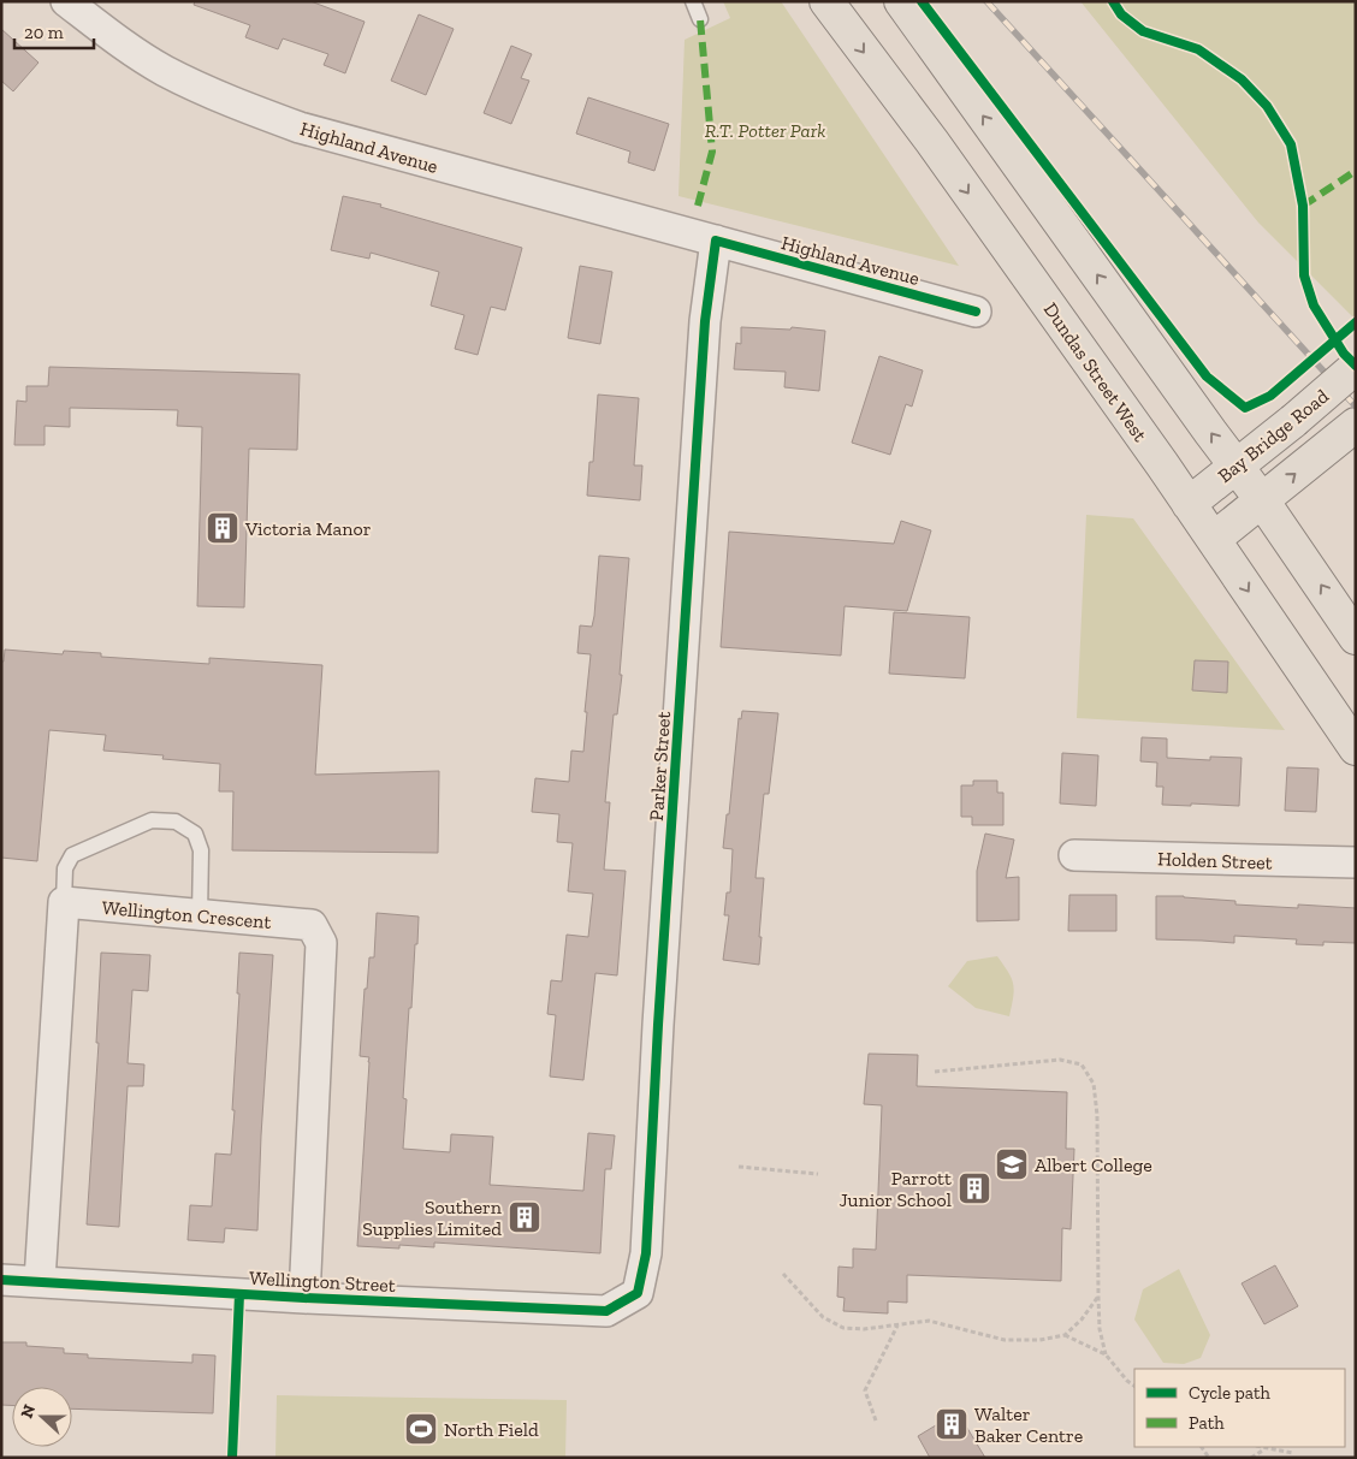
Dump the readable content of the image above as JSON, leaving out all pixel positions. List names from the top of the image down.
{
  "streets": {
    "main road": ["Dundas Street West", "Bay Bridge Road"],
    "street": [
      "Highland Avenue",
      "Parker Street",
      "Holden Street",
      "Wellington Crescent",
      "Wellington Street"
    ]
  },
  "crossings": [
    ["Highland Avenue", "Parker Street"],
    ["Dundas Street West", "Bay Bridge Road"],
    ["Parker Street", "Wellington Street"],
    ["Wellington Crescent", "Wellington Street"]
  ],
  "parks": ["R.T. Potter Park"],
  "places": {
    "building": [
      "Victoria Manor",
      "Parrott Junior School",
      "Southern Supplies Limited",
      "Walter Baker Centre"
    ],
    "school or university": ["Albert College"],
    "sports": ["North Field"]
  },
  "legend": ["Cycle path", "Path"],
  "scale_bar": "20 m",
  "north": "left"
}
